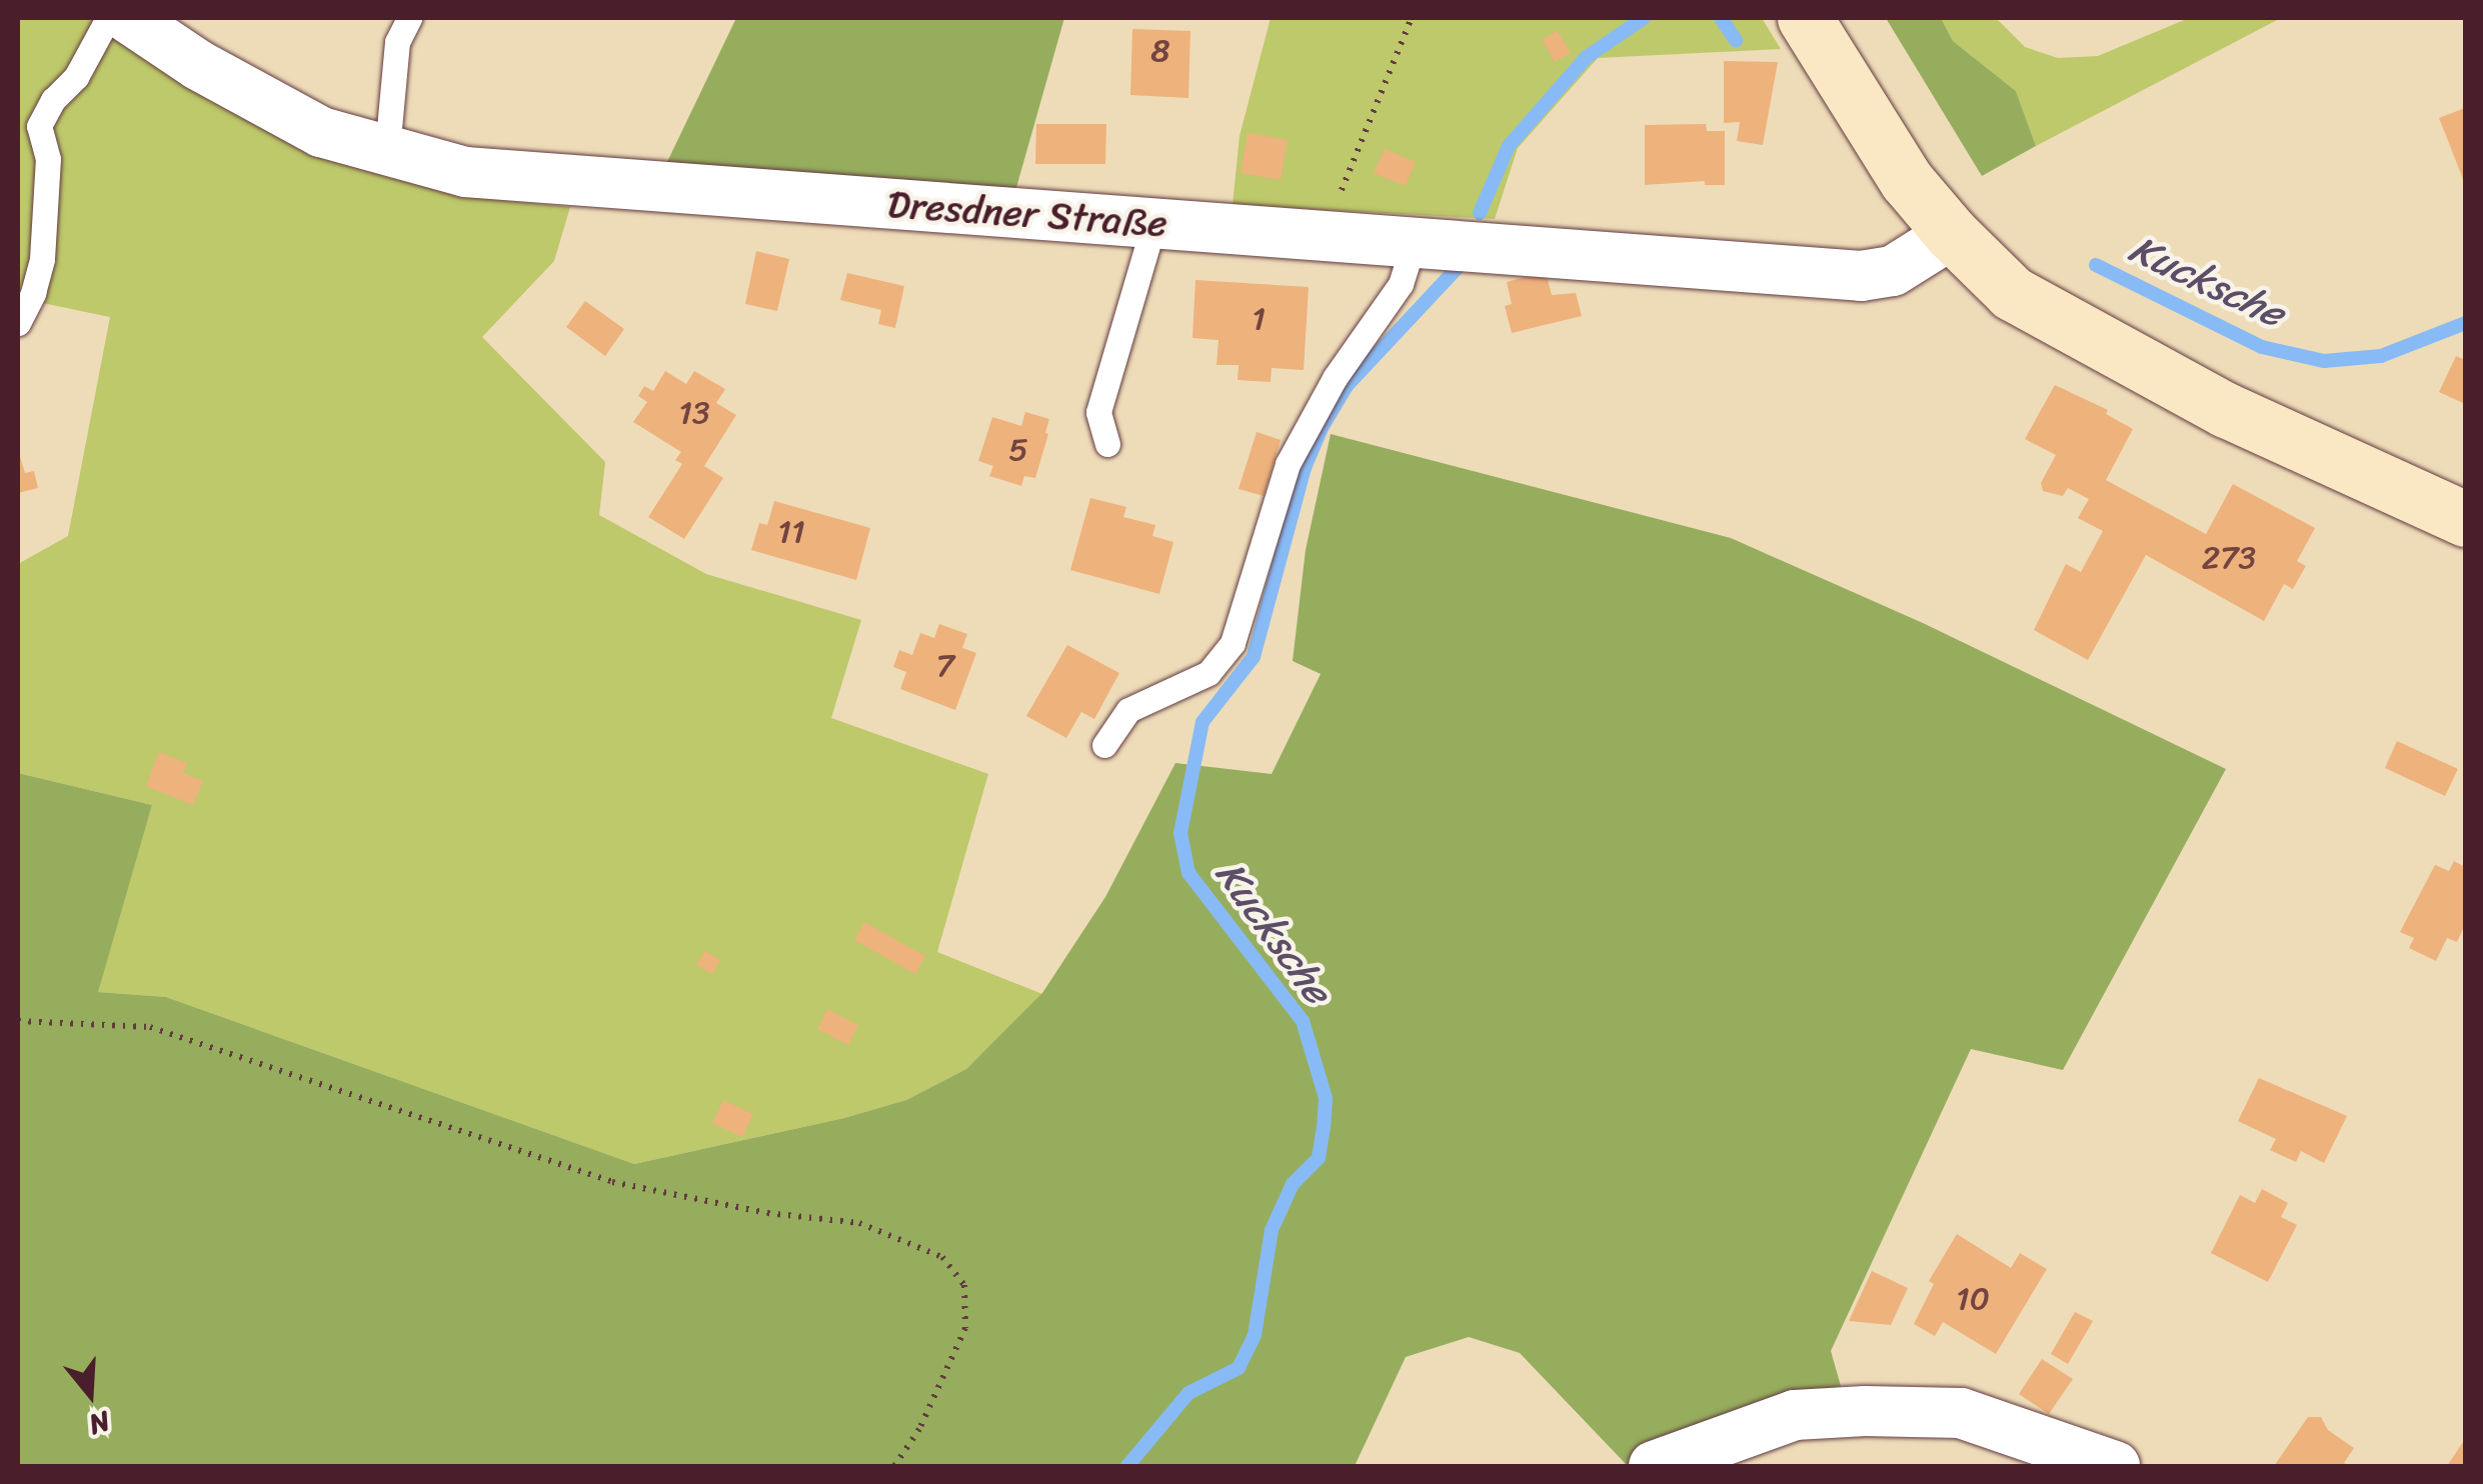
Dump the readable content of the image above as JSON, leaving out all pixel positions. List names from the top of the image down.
{
  "streets": {
    "street": ["Dresdner Straße"]
  },
  "water": ["Kucksche"],
  "house_numbers": [
    "8",
    "1",
    "13",
    "5",
    "11",
    "273",
    "7",
    "10"
  ],
  "north": "bottom"
}
